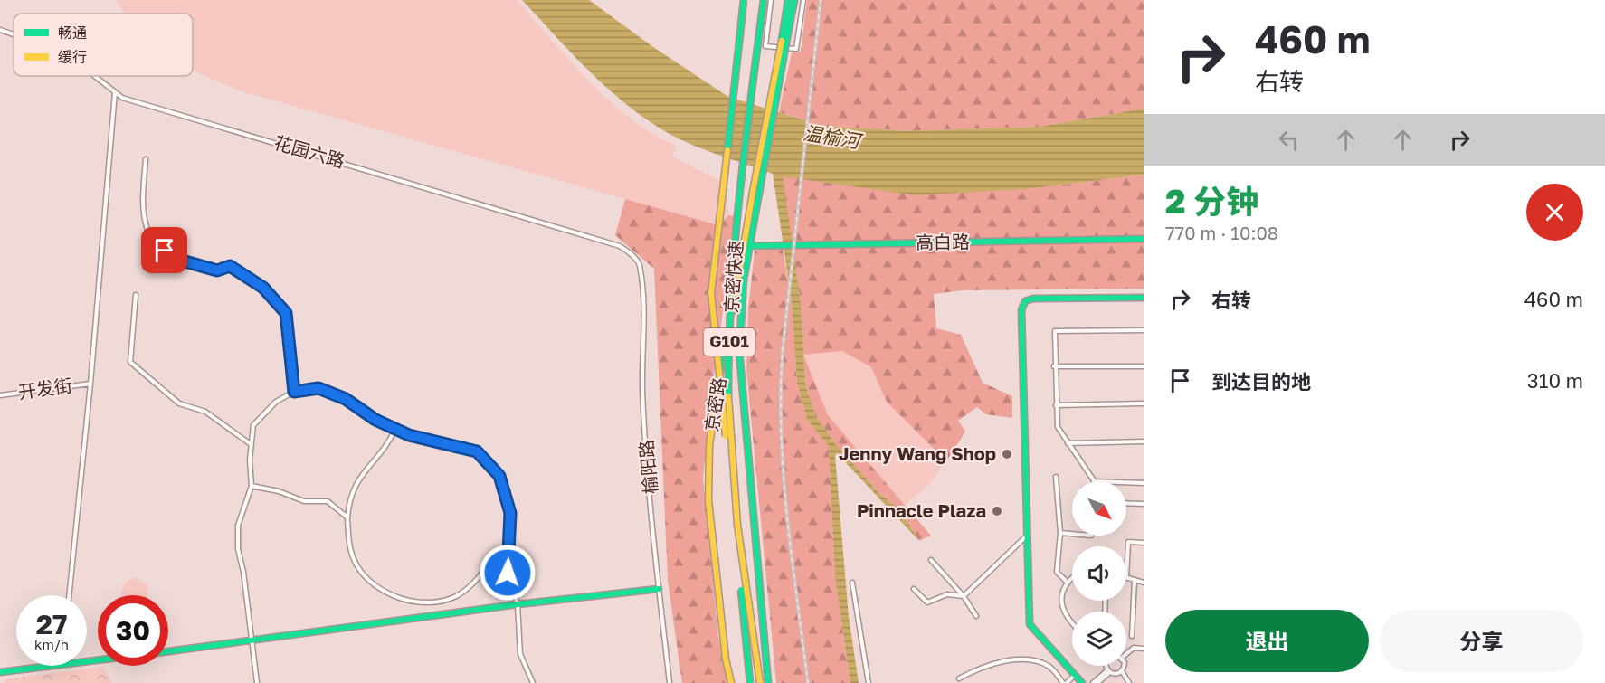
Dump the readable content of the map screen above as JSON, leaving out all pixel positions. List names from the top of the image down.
{
  "streets": {
    "main road": [
      "高白路",
      "京密快速",
      "G101",
      "京密路"
    ],
    "street": ["花园六路", "开发街", "榆阳路"]
  },
  "crossings": [
    ["花园六路", "榆阳路"],
    ["高白路", "京密路"]
  ],
  "water": ["温榆河"],
  "places": ["Jenny Wang Shop", "Pinnacle Plaza"],
  "legend": ["畅通", "缓行"],
  "north": "bottom right",
  "page": {
    "turn": ["460 m", "右转"],
    "heading": ["2 分钟", "770 m · 10:08"],
    "list": [
      {
        "name": "右转",
        "value": "460 m"
      },
      {
        "name": "到达目的地",
        "value": "310 m"
      }
    ],
    "speed": "27 km/h",
    "limit": "30",
    "buttons": ["退出", "分享"]
  }
}
